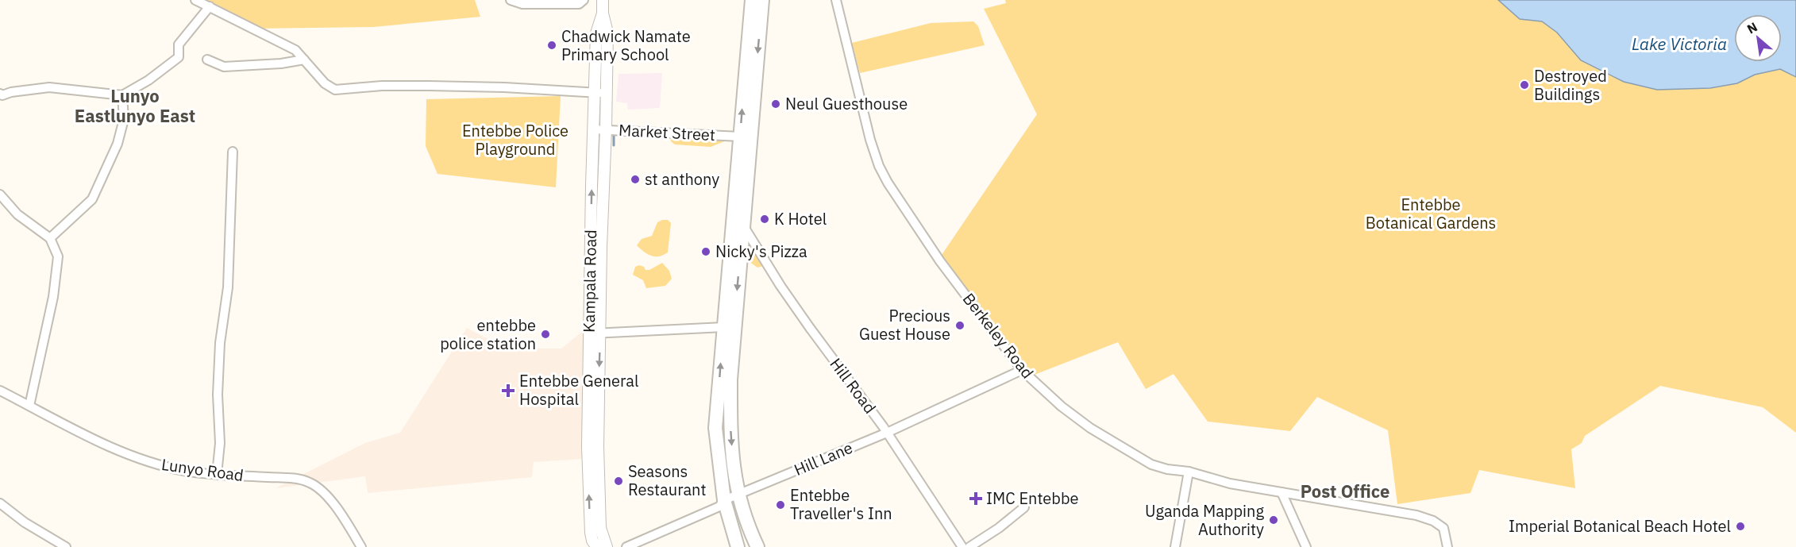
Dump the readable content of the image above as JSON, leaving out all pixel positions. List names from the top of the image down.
{
  "streets": {
    "main road": ["Kampala Road"],
    "street": [
      "Market Street",
      "Berkeley Road",
      "Hill Road",
      "Hill Lane",
      "Lunyo Road"
    ]
  },
  "crossings": [
    ["Market Street", "Kampala Road"],
    ["Berkeley Road", "Hill Lane"],
    ["Hill Road", "Hill Lane"]
  ],
  "districts": ["Lunyo Eastlunyo East", "Post Office"],
  "water": ["Lake Victoria"],
  "parks": ["Entebbe Police Playground", "Entebbe Botanical Gardens"],
  "places": {
    "other": [
      "Chadwick Namate Primary School",
      "Destroyed Buildings",
      "Neul Guesthouse",
      "st anthony",
      "K Hotel",
      "Nicky's Pizza",
      "Precious Guest House",
      "entebbe police station",
      "Seasons Restaurant",
      "Entebbe Traveller's Inn",
      "Uganda Mapping Authority",
      "Imperial Botanical Beach Hotel"
    ],
    "health": ["Entebbe General Hospital", "IMC Entebbe"]
  },
  "north": "top left"
}
